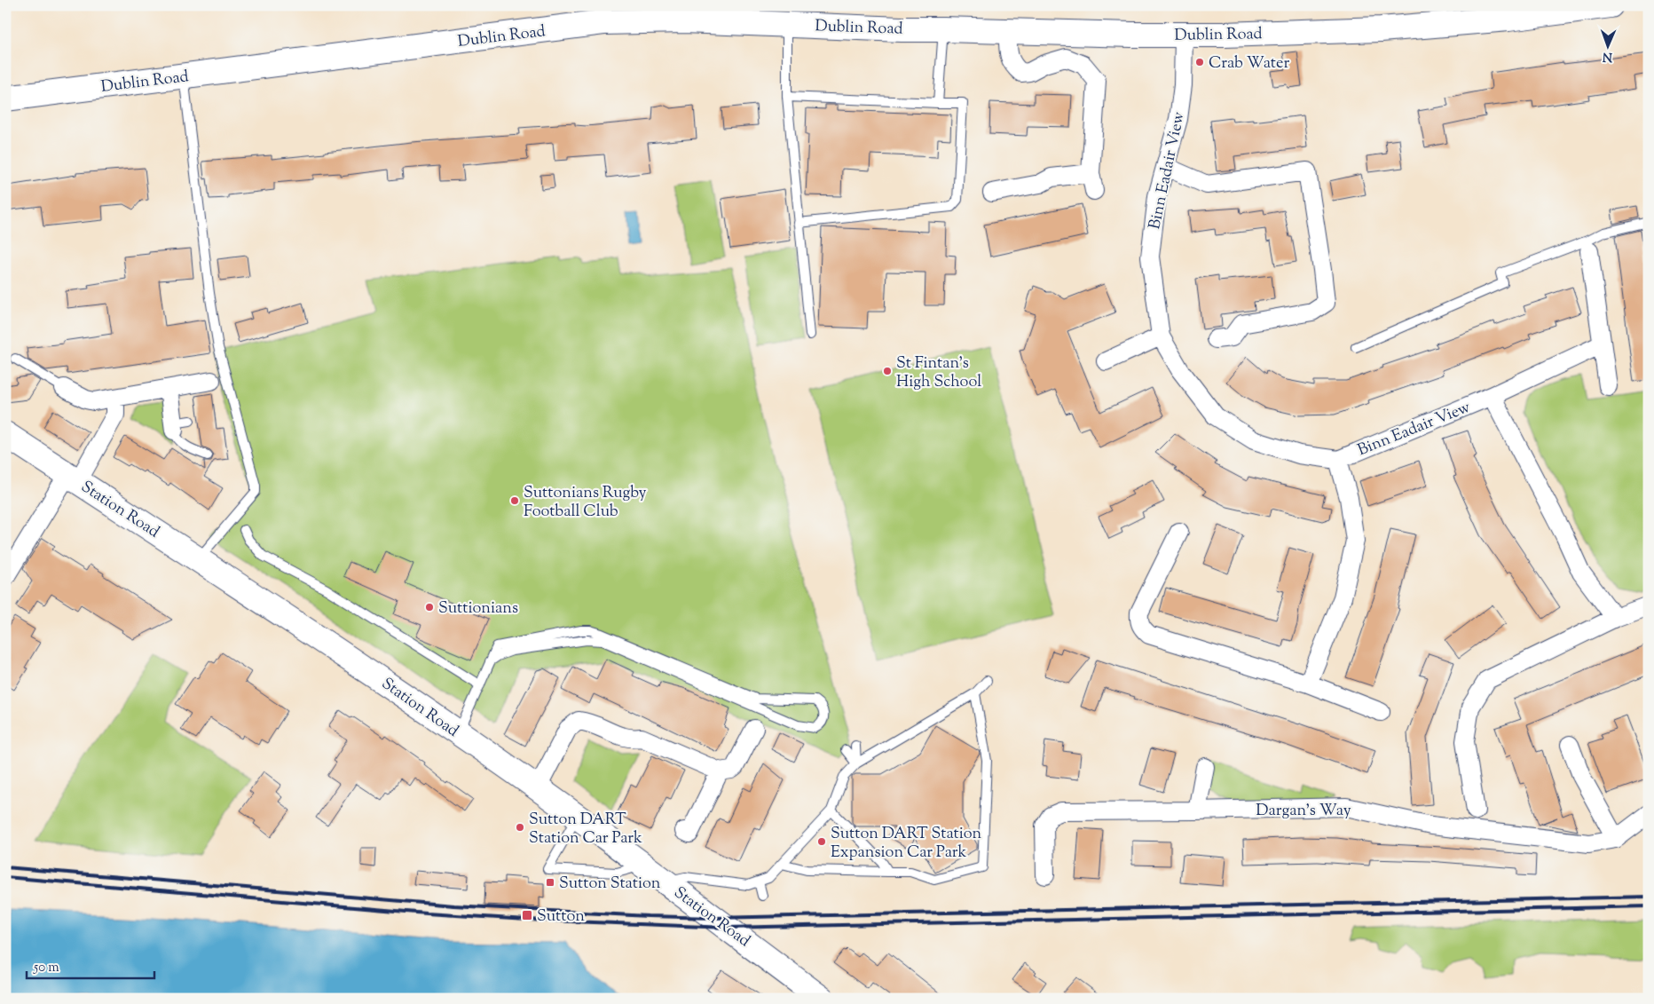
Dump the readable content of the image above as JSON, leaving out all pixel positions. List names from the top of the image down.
{
  "streets": {
    "main road": ["Dublin Road", "Station Road"],
    "street": ["Binn Eadair View", "Dargan's Way"]
  },
  "crossings": [
    ["Dublin Road", "Binn Eadair View"]
  ],
  "places": {
    "other": [
      "Crab Water",
      "St Fintan's High School",
      "Suttonians Rugby Football Club",
      "Suttionians",
      "Sutton DART Station Car Park",
      "Sutton DART Station Expansion Car Park"
    ],
    "transit": ["Sutton Station", "Sutton"]
  },
  "scale_bar": "50 m",
  "north": "bottom"
}
